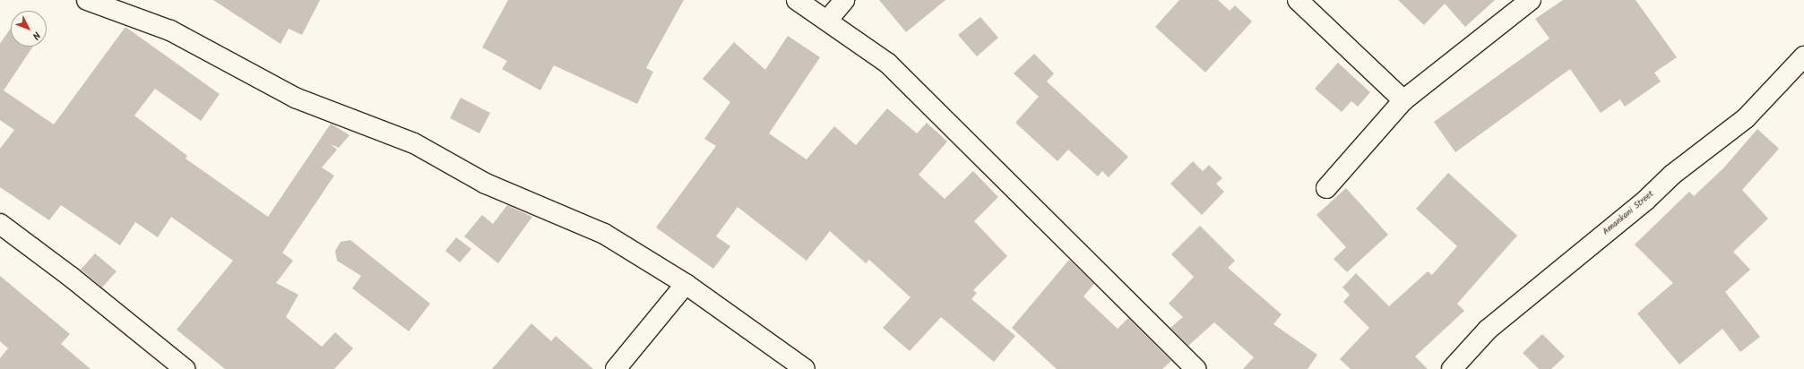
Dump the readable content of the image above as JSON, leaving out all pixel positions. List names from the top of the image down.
{
  "streets": {
    "street": ["Amankani Street"]
  },
  "north": "bottom right"
}
